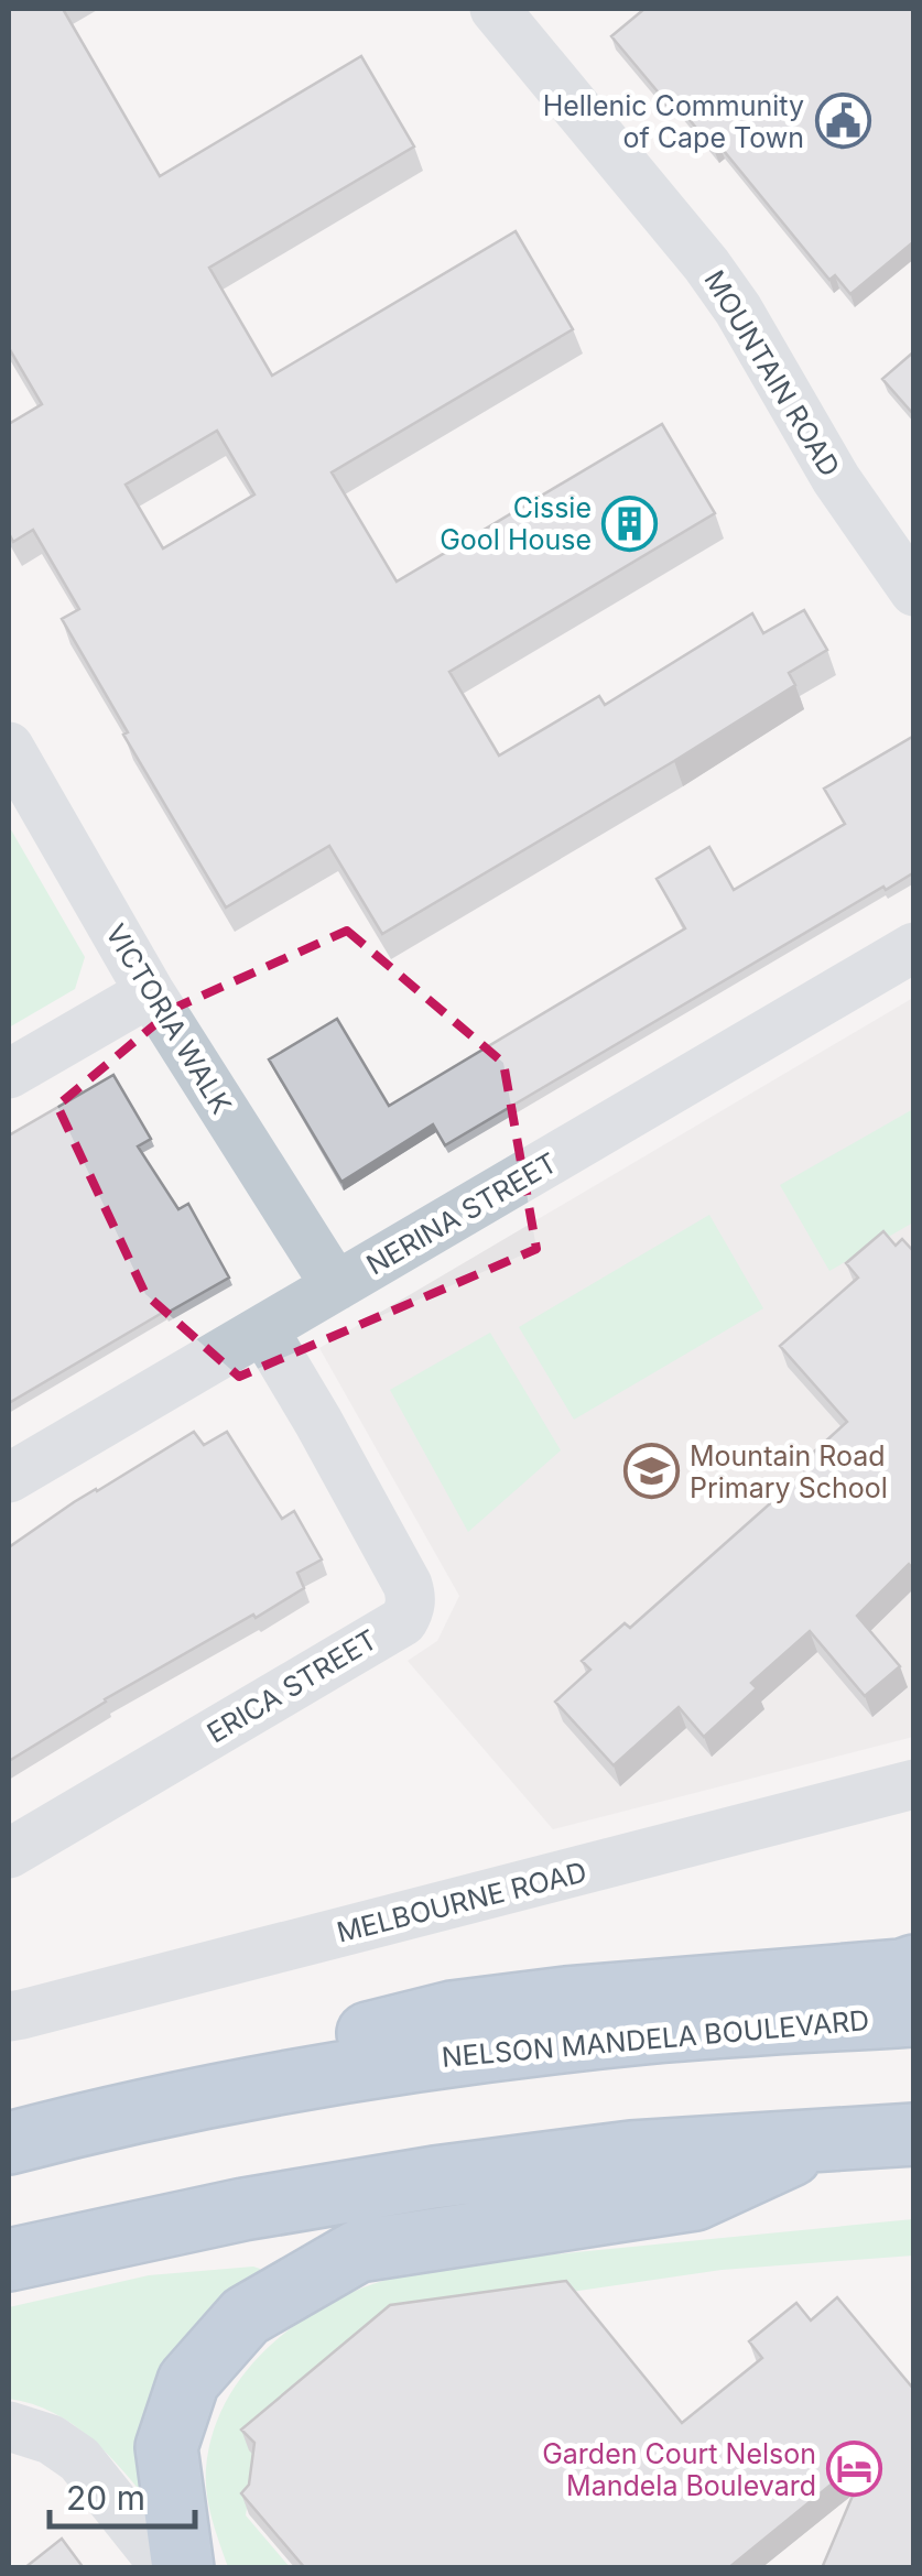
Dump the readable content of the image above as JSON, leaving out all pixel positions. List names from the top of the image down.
{
  "streets": {
    "highway": ["NELSON MANDELA BOULEVARD"],
    "street": [
      "MOUNTAIN ROAD",
      "VICTORIA WALK",
      "NERINA STREET",
      "ERICA STREET",
      "MELBOURNE ROAD"
    ]
  },
  "crossings": [
    ["VICTORIA WALK", "NERINA STREET"],
    ["NERINA STREET", "ERICA STREET"]
  ],
  "places": {
    "public building": ["Hellenic Community of Cape Town"],
    "building": ["Cissie Gool House"],
    "school or university": ["Mountain Road Primary School"],
    "hotel": ["Garden Court Nelson Mandela Boulevard"]
  },
  "scale_bar": "20 m"
}
